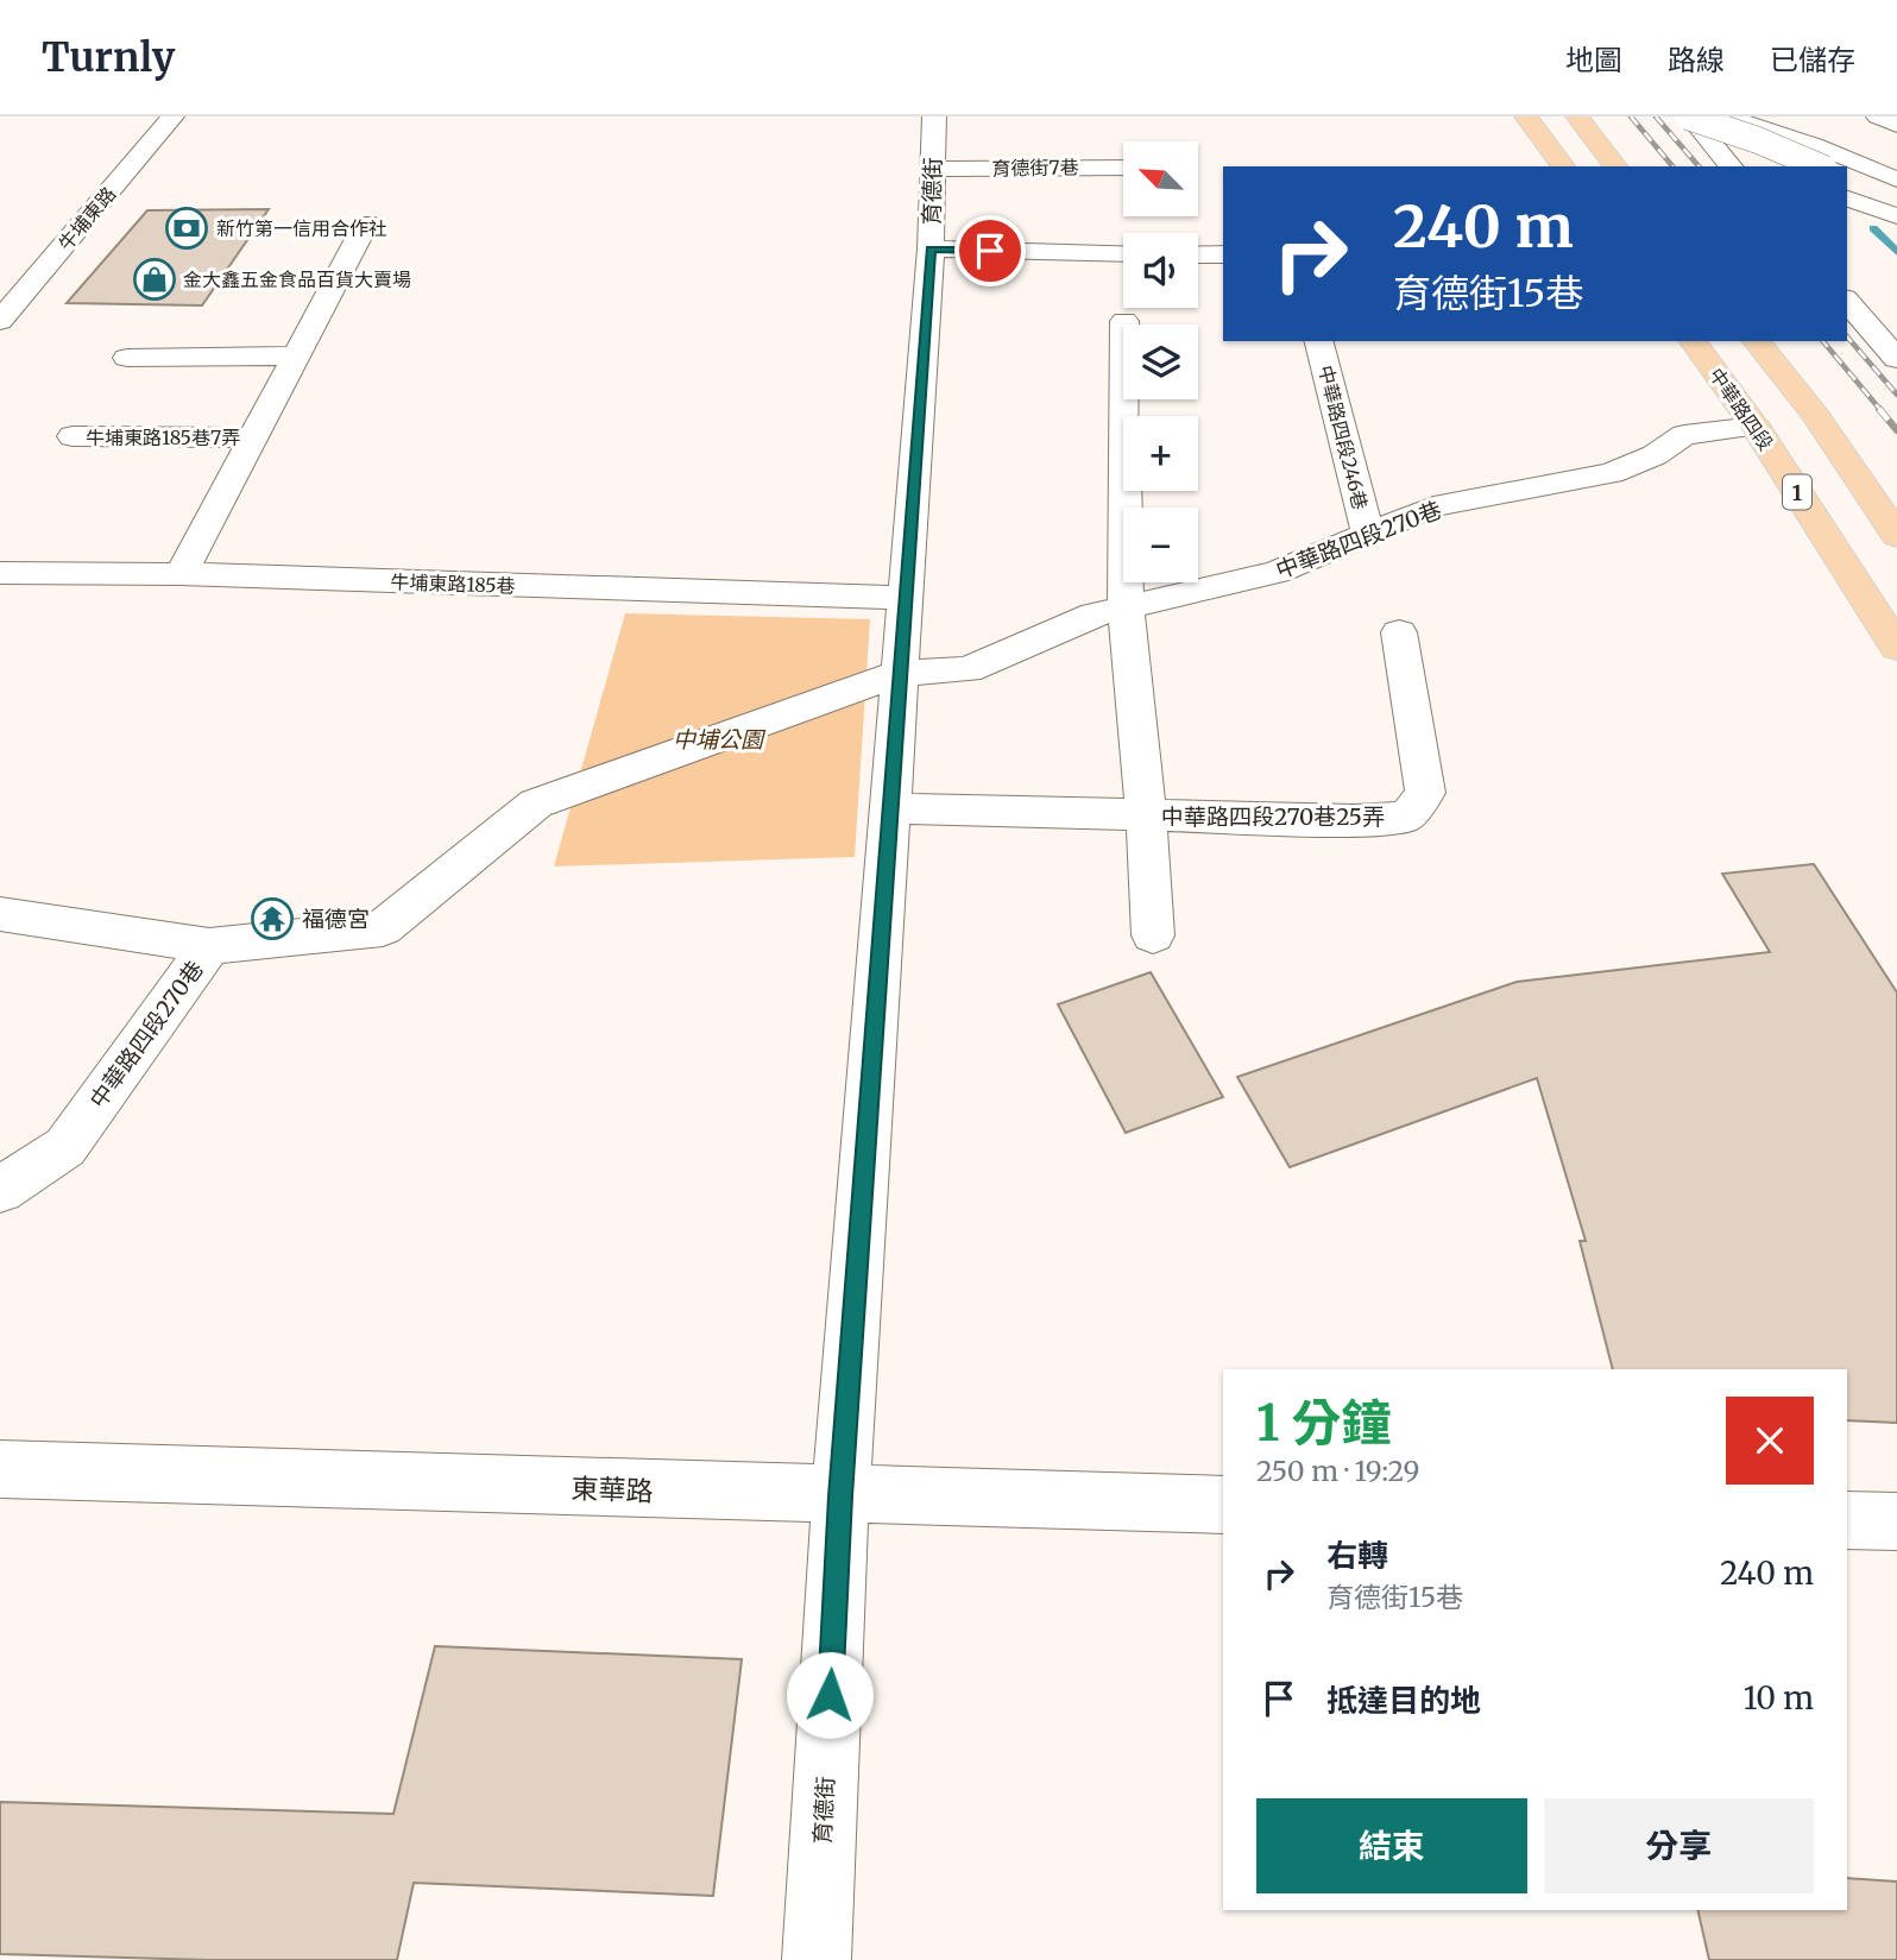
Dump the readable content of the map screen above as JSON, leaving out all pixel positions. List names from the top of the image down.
{
  "streets": {
    "main road": ["中華路四段", "1"],
    "street": [
      "育德街7巷",
      "育德街",
      "牛埔東路",
      "牛埔東路185巷7弄",
      "中華路四段246巷",
      "中華路四段270巷",
      "牛埔東路185巷",
      "中華路四段270巷25弄",
      "東華路"
    ]
  },
  "crossings": [
    ["育德街7巷", "育德街"],
    ["育德街", "中華路四段270巷"],
    ["育德街", "牛埔東路185巷"],
    ["育德街", "中華路四段270巷25弄"],
    ["育德街", "東華路"],
    ["中華路四段", "中華路四段270巷"],
    ["牛埔東路185巷7弄", "牛埔東路185巷"],
    ["中華路四段246巷", "中華路四段270巷"],
    ["中華路四段270巷", "中華路四段270巷25弄"]
  ],
  "parks": ["中埔公園"],
  "places": {
    "bank": ["新竹第一信用合作社"],
    "shop": ["金大鑫五金食品百貨大賣場"],
    "temple": ["福德宮"]
  },
  "north": "top left",
  "page": {
    "header": "Turnly",
    "nav": ["地圖", "路線", "已儲存"],
    "map_buttons": ["+", "−"],
    "turn": ["240 m", "育德街15巷"],
    "heading": ["1 分鐘", "250 m · 19:29"],
    "list": [
      {
        "name": "右轉",
        "note": "育德街15巷",
        "value": "240 m"
      },
      {
        "name": "抵達目的地",
        "value": "10 m"
      }
    ],
    "buttons": ["結束", "分享"]
  }
}
